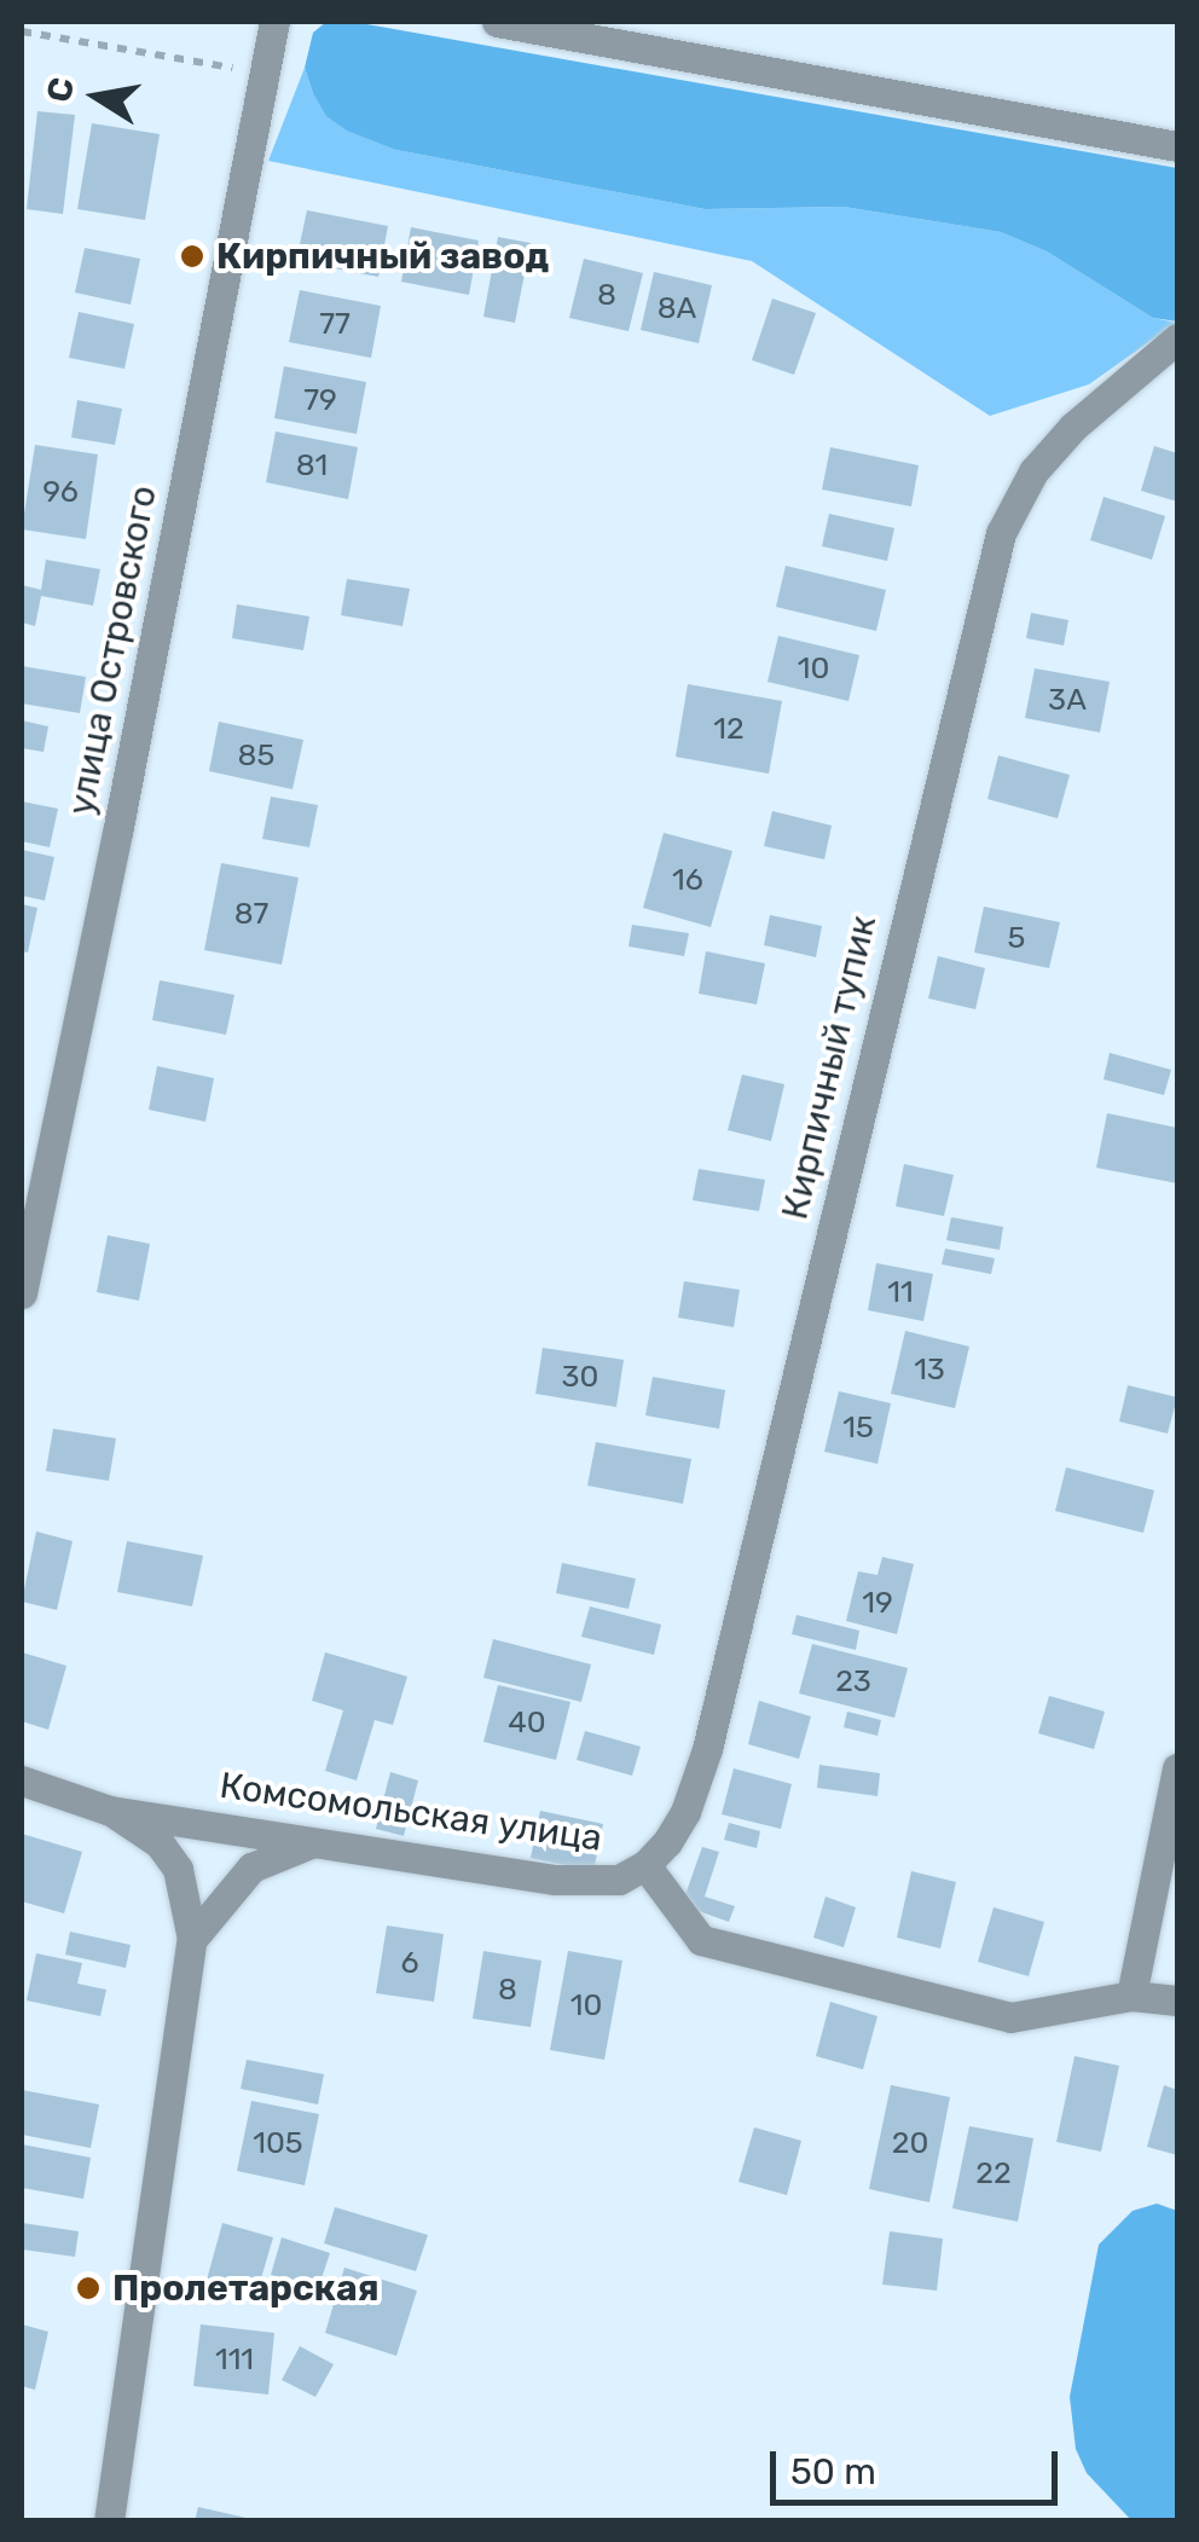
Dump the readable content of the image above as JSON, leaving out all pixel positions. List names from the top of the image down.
{
  "streets": {
    "street": ["улица Островского", "Кирпичный тупик", "Комсомольская улица"]
  },
  "crossings": [
    ["Кирпичный тупик", "Комсомольская улица"]
  ],
  "places": ["Кирпичный завод", "Пролетарская"],
  "house_numbers": [
    "8",
    "8А",
    "77",
    "79",
    "81",
    "96",
    "10",
    "3А",
    "12",
    "85",
    "16",
    "87",
    "5",
    "11",
    "13",
    "30",
    "15",
    "19",
    "23",
    "40",
    "6",
    "8",
    "10",
    "105",
    "20",
    "22",
    "111"
  ],
  "scale_bar": "50 m",
  "north": "left"
}
